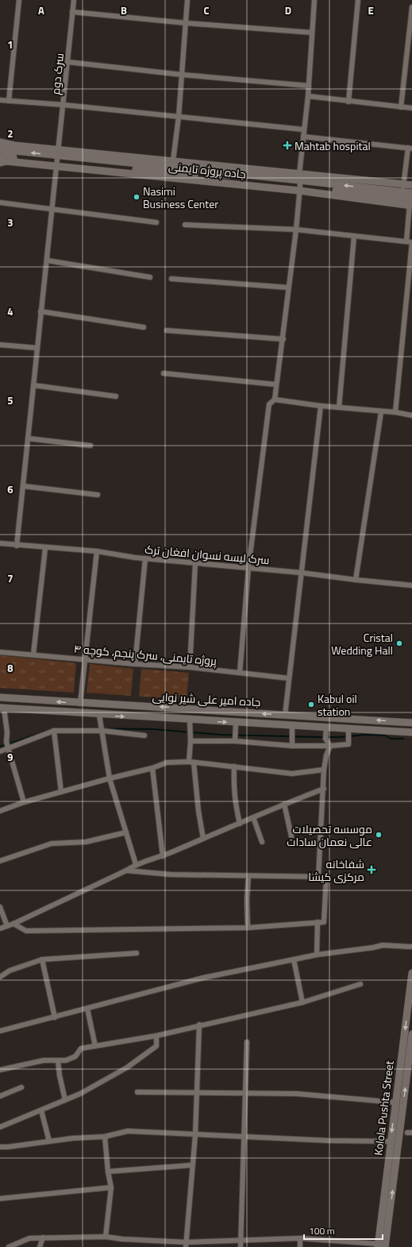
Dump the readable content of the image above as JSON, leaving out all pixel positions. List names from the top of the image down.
{
  "streets": {
    "main road": ["جاده پروژه تایمنی", "جاده امیر علی شیر نوایی", "Kolola Pushta Street"],
    "street": ["سرک دوم", "سرک لیسه نسوان افغان‌ ترک", "پروژه تایمنی، سرک پنجم، کوچه ۴"]
  },
  "crossings": [
    ["سرک دوم", "جاده پروژه تایمنی"],
    ["سرک دوم", "سرک لیسه نسوان افغان‌ ترک"]
  ],
  "places": {
    "health": ["Mahtab hospital", "شفاخانه مرکزی کیشا"],
    "other": [
      "Nasimi Business Center",
      "Cristal Wedding Hall",
      "Kabul oil station",
      "موسسه تحصیلات عالی نعمان سادات"
    ]
  },
  "scale_bar": "100 m",
  "grid": {
    "columns": [
      "A",
      "B",
      "C",
      "D",
      "E"
    ],
    "rows": [
      "1",
      "2",
      "3",
      "4",
      "5",
      "6",
      "7",
      "8",
      "9"
    ]
  }
}
